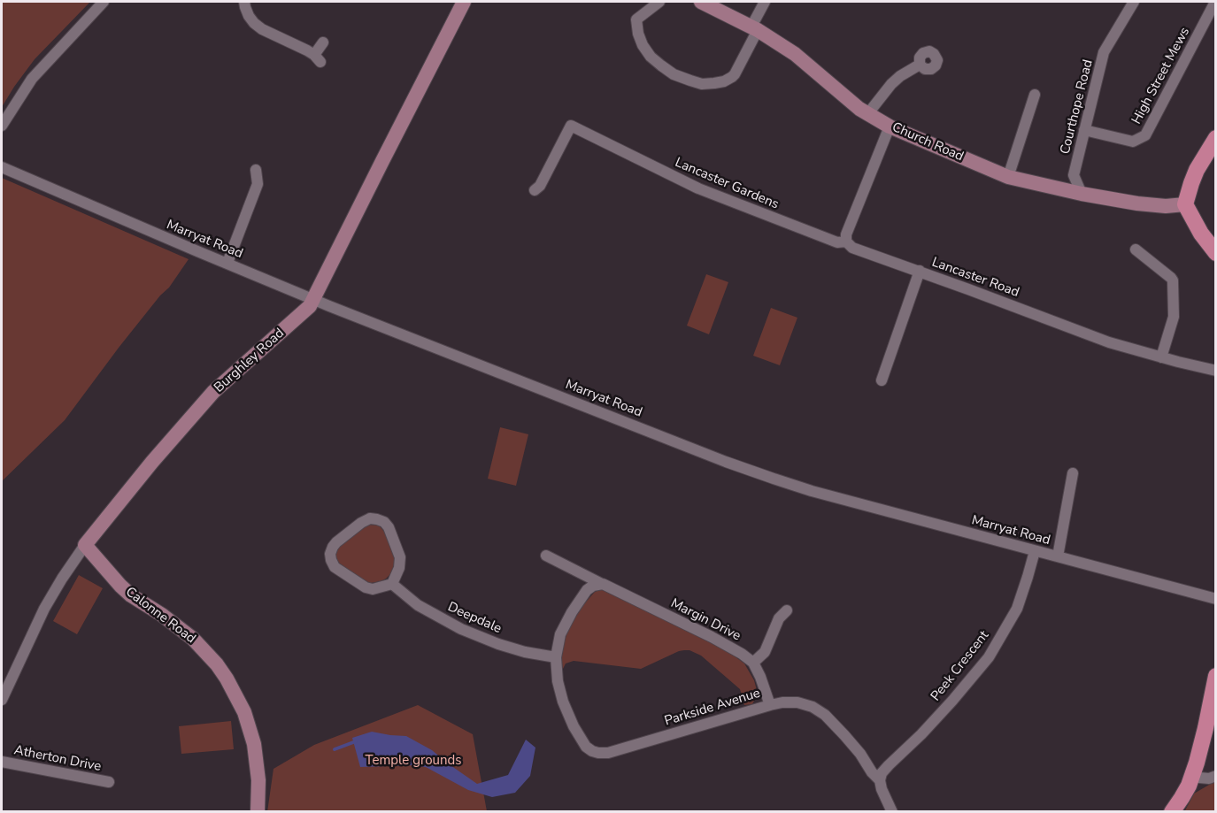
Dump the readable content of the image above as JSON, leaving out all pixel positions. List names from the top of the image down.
{
  "streets": {
    "street": [
      "High Street Mews",
      "Courthope Road",
      "Church Road",
      "Lancaster Gardens",
      "Marryat Road",
      "Lancaster Road",
      "Burghley Road",
      "Calonne Road",
      "Deepdale",
      "Margin Drive",
      "Peek Crescent",
      "Parkside Avenue",
      "Atherton Drive"
    ]
  },
  "crossings": [
    ["High Street Mews", "Courthope Road"],
    ["Courthope Road", "Church Road"],
    ["Lancaster Gardens", "Lancaster Road"],
    ["Marryat Road", "Burghley Road"],
    ["Marryat Road", "Peek Crescent"],
    ["Burghley Road", "Calonne Road"],
    ["Deepdale", "Parkside Avenue"],
    ["Margin Drive", "Parkside Avenue"],
    ["Peek Crescent", "Parkside Avenue"]
  ],
  "parks": ["Temple grounds"]
}
